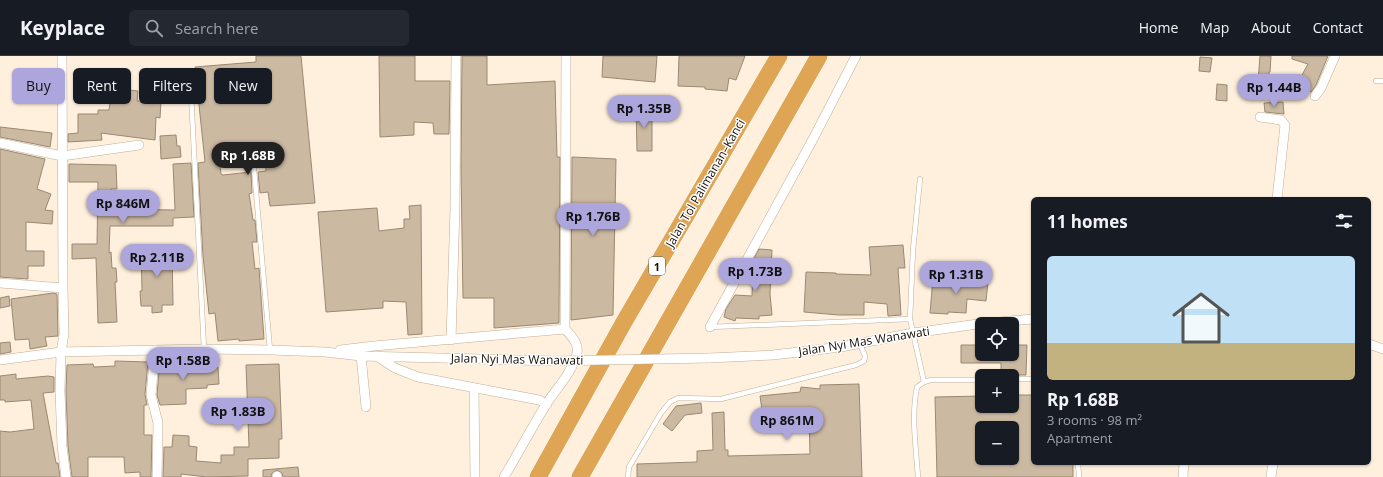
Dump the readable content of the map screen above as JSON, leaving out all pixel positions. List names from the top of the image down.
{
  "streets": {
    "highway": ["Jalan Tol Palimanan–Kanci", "1"],
    "street": ["Jalan Nyi Mas Wanawati"]
  },
  "page": {
    "header": "Keyplace",
    "search": "Search here",
    "nav": [
      "Home",
      "Map",
      "About",
      "Contact"
    ],
    "chip": [
      "Buy",
      "Rent",
      "Filters",
      "New"
    ],
    "price": [
      "Rp 1.44B",
      "Rp 1.35B",
      "Rp 1.68B",
      "Rp 846M",
      "Rp 1.76B",
      "Rp 2.11B",
      "Rp 1.73B",
      "Rp 1.31B",
      "Rp 1.58B",
      "Rp 1.83B",
      "Rp 861M"
    ],
    "heading": "11 homes",
    "list": [
      {
        "name": "Rp 1.68B",
        "note": "3 rooms · 98 m² · Apartment"
      }
    ],
    "map_buttons": ["+", "−"]
  }
}
